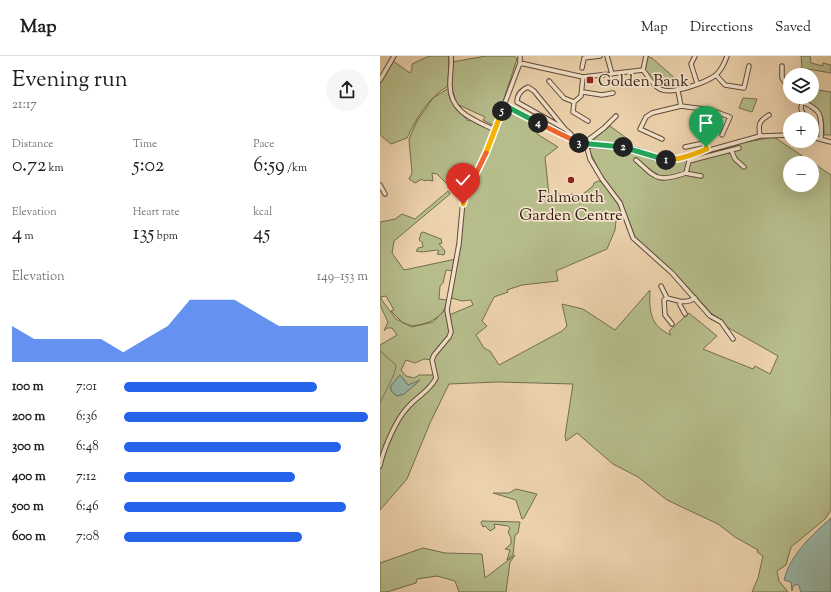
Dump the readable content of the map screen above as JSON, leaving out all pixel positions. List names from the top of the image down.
{
  "places": {
    "transit": ["Golden Bank"],
    "other": ["Falmouth Garden Centre"]
  },
  "page": {
    "header": "Map",
    "nav": ["Map", "Directions", "Saved"],
    "heading": ["Evening run", "21:17"],
    "map_buttons": ["+", "−"],
    "pins": [
      "5",
      "4",
      "3",
      "2",
      "1"
    ],
    "stats": [
      ["Distance", "0.72 km"],
      ["Time", "5:02"],
      ["Pace", "6:59 /km"],
      ["Elevation", "4 m"],
      ["Heart rate", "135 bpm"],
      ["kcal", "45"]
    ],
    "chart": ["Elevation", "149–153 m"],
    "list": [
      {
        "name": "100 m",
        "note": "7:01"
      },
      {
        "name": "200 m",
        "note": "6:36"
      },
      {
        "name": "300 m",
        "note": "6:48"
      },
      {
        "name": "400 m",
        "note": "7:12"
      },
      {
        "name": "500 m",
        "note": "6:46"
      },
      {
        "name": "600 m",
        "note": "7:08"
      }
    ]
  }
}
